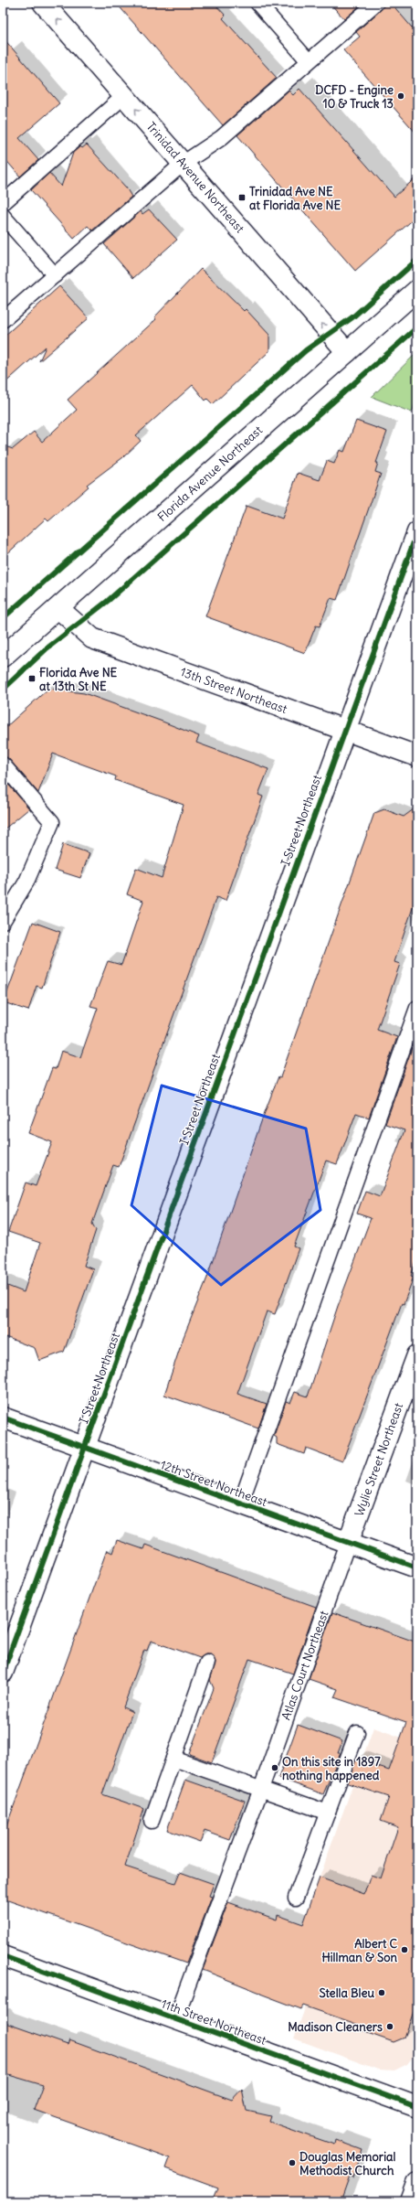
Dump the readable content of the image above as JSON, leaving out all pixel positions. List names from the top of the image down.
{
  "streets": {
    "street": [
      "Trinidad Avenue Northeast",
      "Florida Avenue Northeast",
      "13th Street Northeast",
      "I Street Northeast",
      "Wylie Street Northeast",
      "12th Street Northeast",
      "11th Street Northeast"
    ],
    "lane": ["Atlas Court Northeast"]
  },
  "crossings": [
    ["Trinidad Avenue Northeast", "Florida Avenue Northeast"],
    ["Florida Avenue Northeast", "13th Street Northeast"],
    ["13th Street Northeast", "I Street Northeast"],
    ["I Street Northeast", "12th Street Northeast"],
    ["Wylie Street Northeast", "12th Street Northeast"],
    ["Wylie Street Northeast", "Atlas Court Northeast"],
    ["12th Street Northeast", "Atlas Court Northeast"],
    ["Atlas Court Northeast", "11th Street Northeast"]
  ],
  "one_way": ["Trinidad Avenue Northeast"],
  "places": {
    "other": [
      "DCFD - Engine 10 & Truck 13",
      "On this site in 1897 nothing happened",
      "Albert C Hillman & Son",
      "Stella Bleu",
      "Madison Cleaners",
      "Douglas Memorial Methodist Church"
    ],
    "transit": ["Trinidad Ave NE at Florida Ave NE", "Florida Ave NE at 13th St NE"]
  }
}
